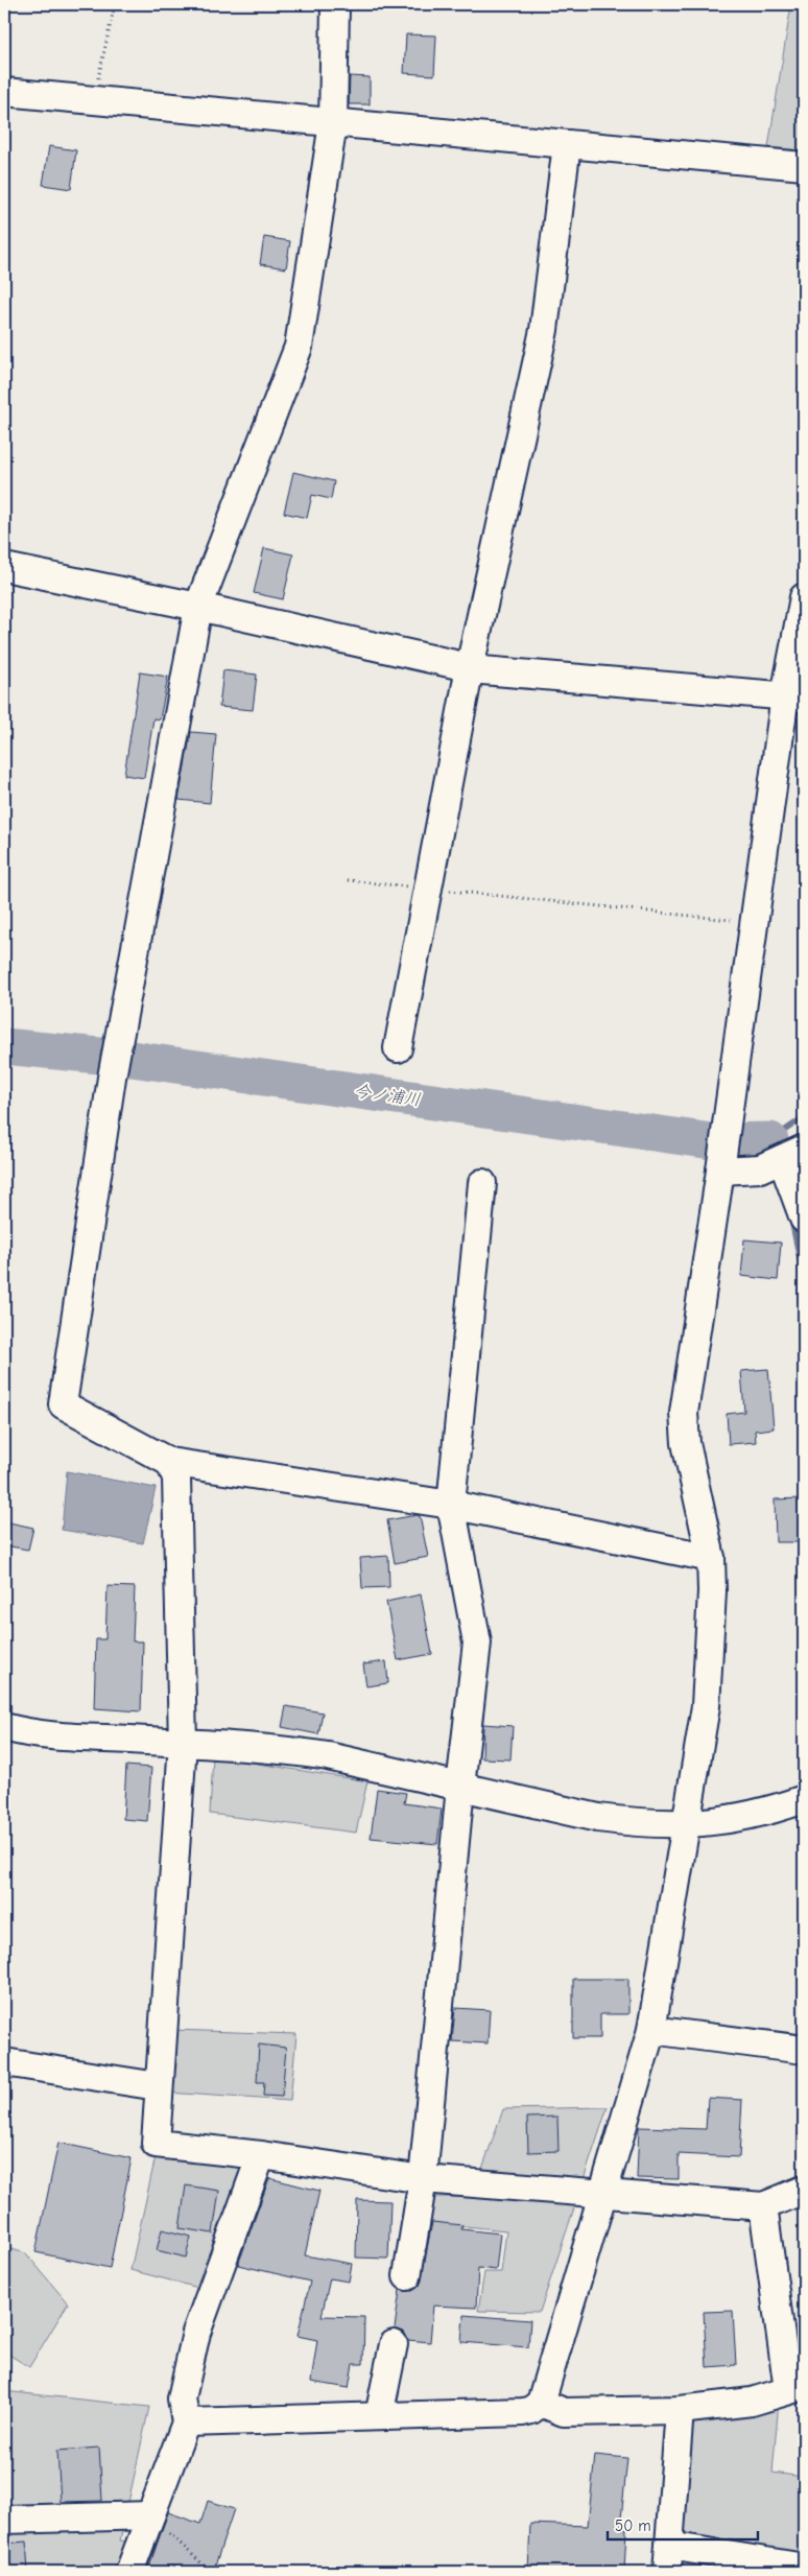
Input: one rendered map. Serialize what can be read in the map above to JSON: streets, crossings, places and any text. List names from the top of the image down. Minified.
{"water":["今ノ浦川"],"scale_bar":"50 m"}
